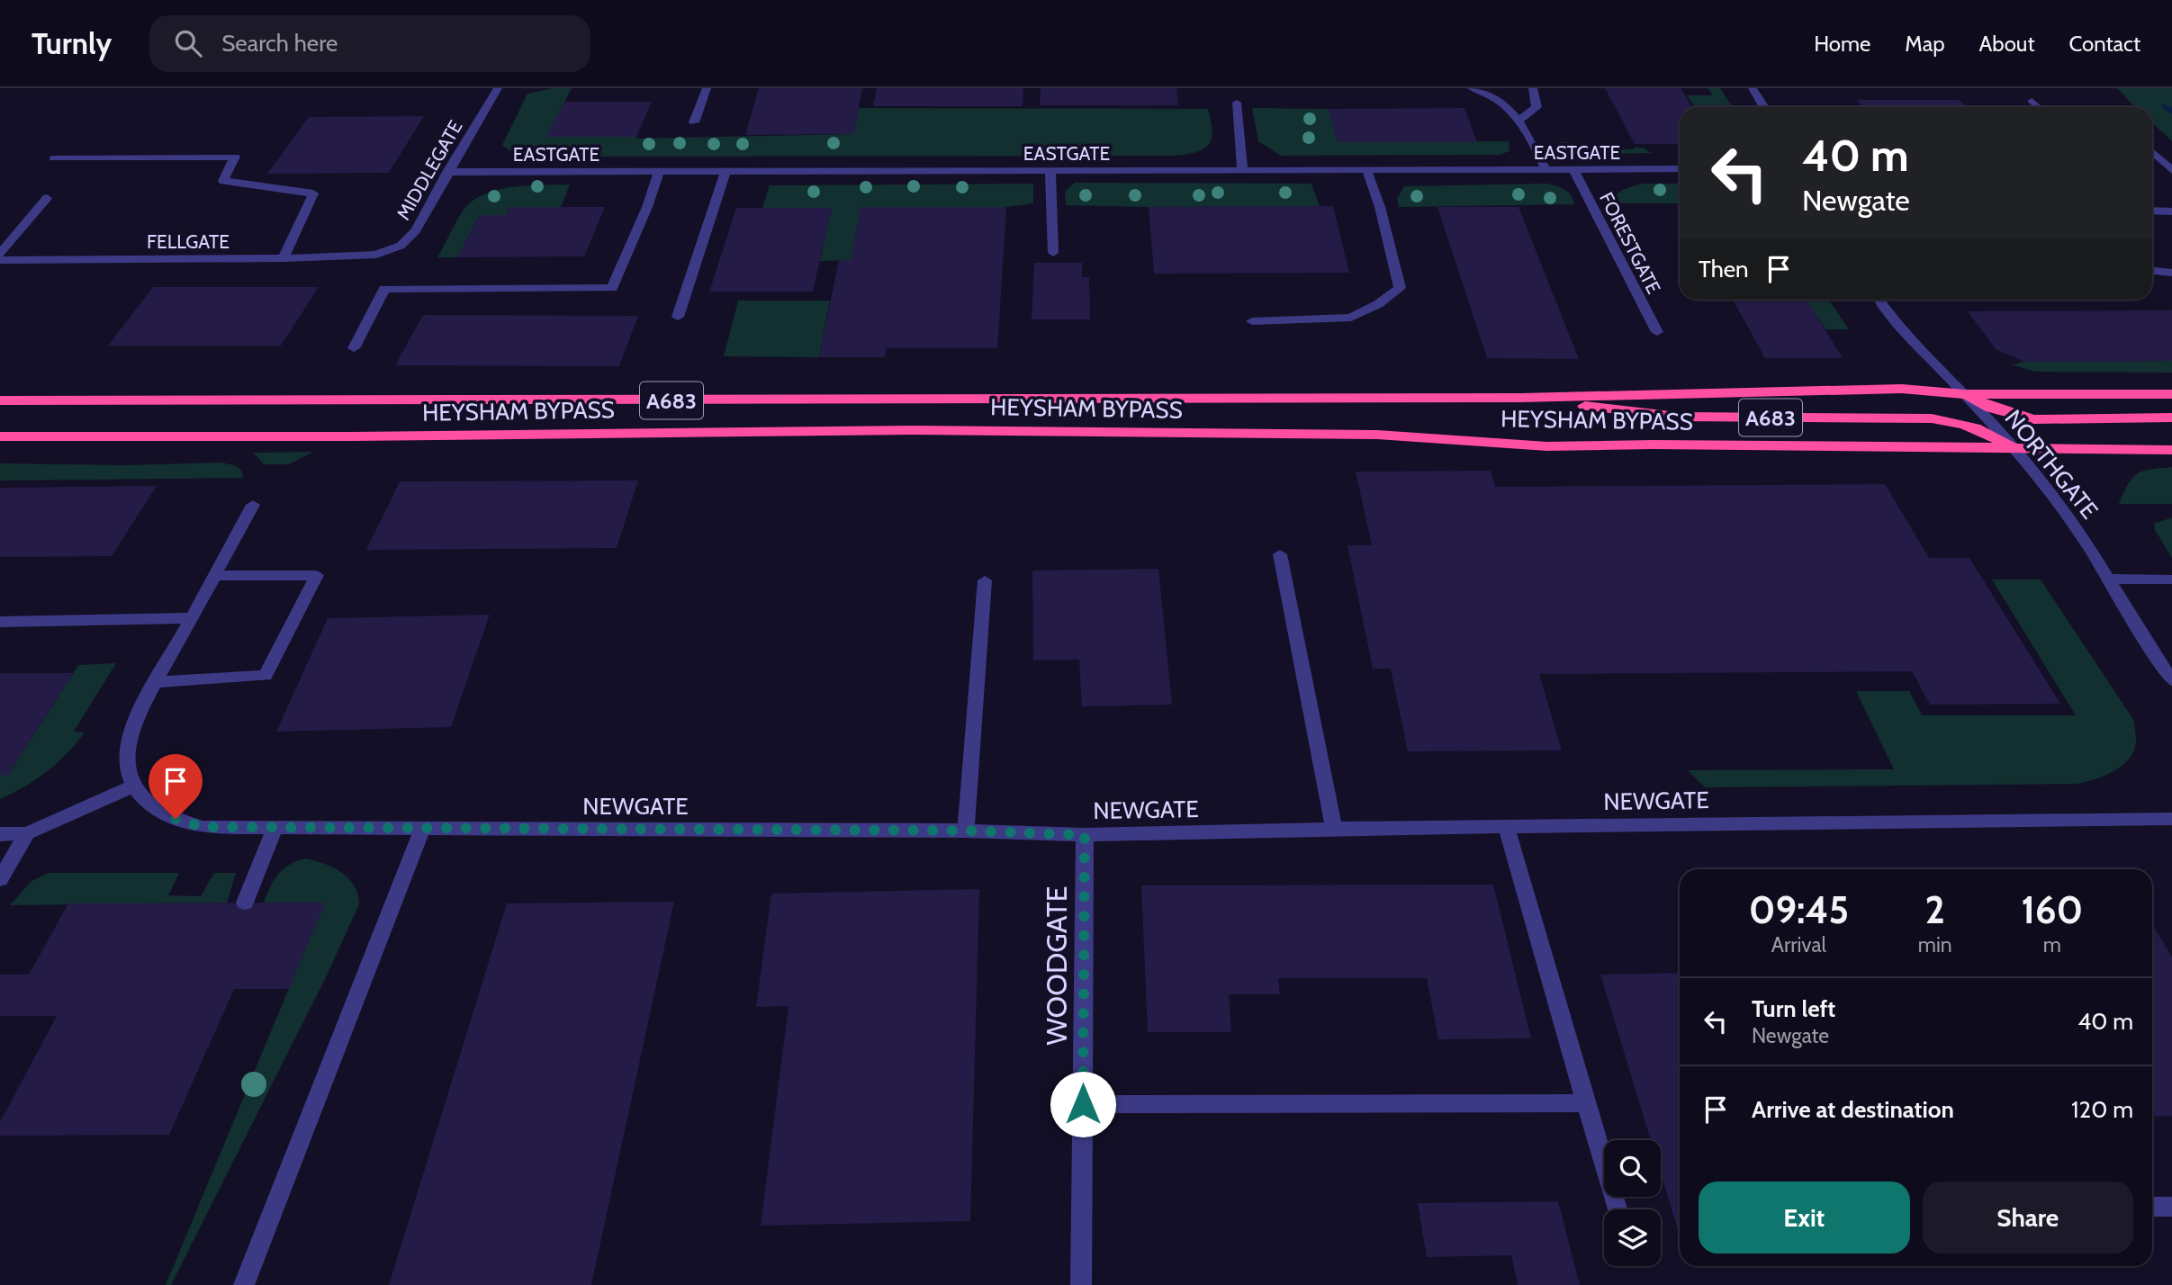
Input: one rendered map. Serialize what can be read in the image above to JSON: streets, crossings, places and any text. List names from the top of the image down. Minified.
{"streets":{"highway":["A683","HEYSHAM BYPASS"],"street":["EASTGATE","MIDDLEGATE","FELLGATE","FORESTGATE","NORTHGATE","NEWGATE","WOODGATE"]},"crossings":[["EASTGATE","MIDDLEGATE"],["EASTGATE","FORESTGATE"],["MIDDLEGATE","FELLGATE"],["A683","HEYSHAM BYPASS"],["A683","NORTHGATE"],["HEYSHAM BYPASS","NORTHGATE"],["NEWGATE","WOODGATE"]],"page":{"header":"Turnly","search":"Search here","nav":["Home","Map","About","Contact"],"turn":["40 m","Newgate"],"then":"Then","eta":["09:45","Arrival","2","min","160","m"],"list":[{"name":"Turn left","note":"Newgate","value":"40 m"},{"name":"Arrive at destination","value":"120 m"}],"buttons":["Exit","Share"]}}
